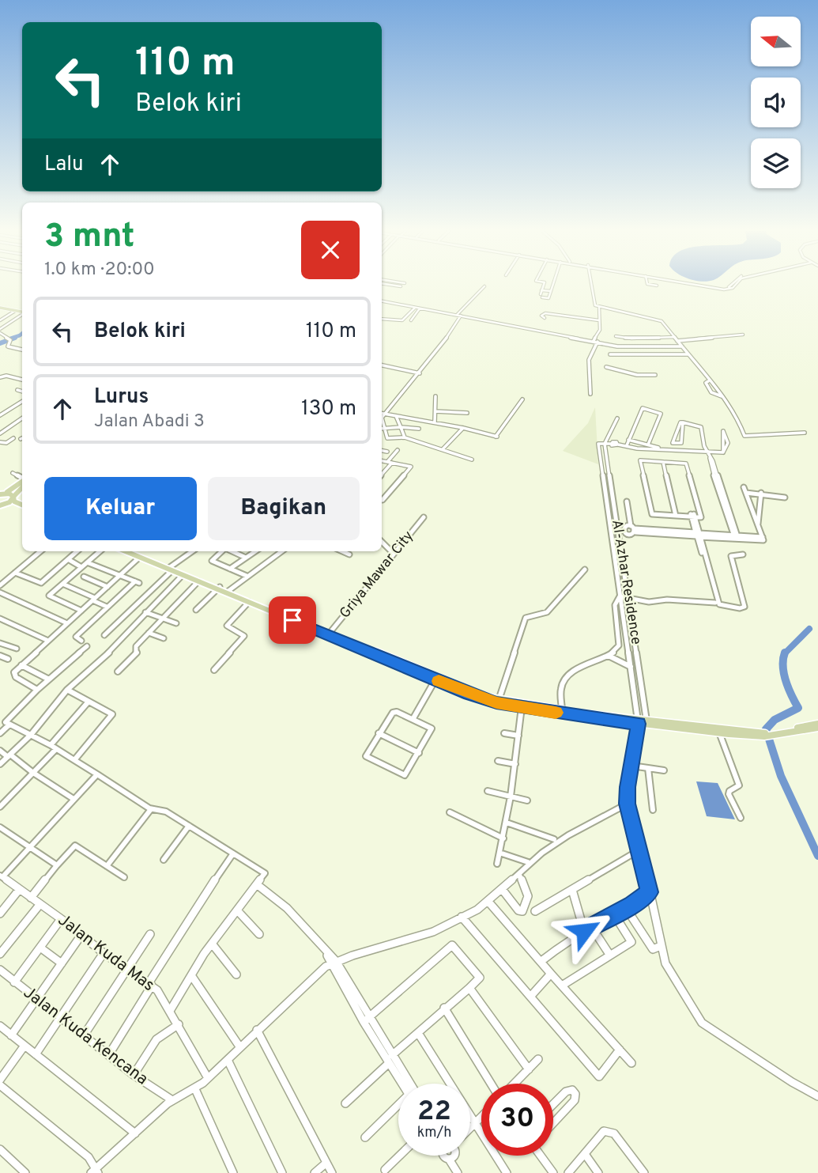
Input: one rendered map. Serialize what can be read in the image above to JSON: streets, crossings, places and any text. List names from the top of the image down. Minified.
{"streets":{"street":["Griya Mawar City","Al-Azhar Residence","Jalan Kuda Mas","Jalan Kuda Kencana"]},"north":"left","page":{"turn":["110 m","Belok kiri"],"then":"Lalu","heading":["3 mnt","1.0 km · 20:00"],"list":[{"name":"Belok kiri","value":"110 m"},{"name":"Lurus","note":"Jalan Abadi 3","value":"130 m"}],"buttons":["Keluar","Bagikan"],"speed":"22 km/h","limit":"30"}}
